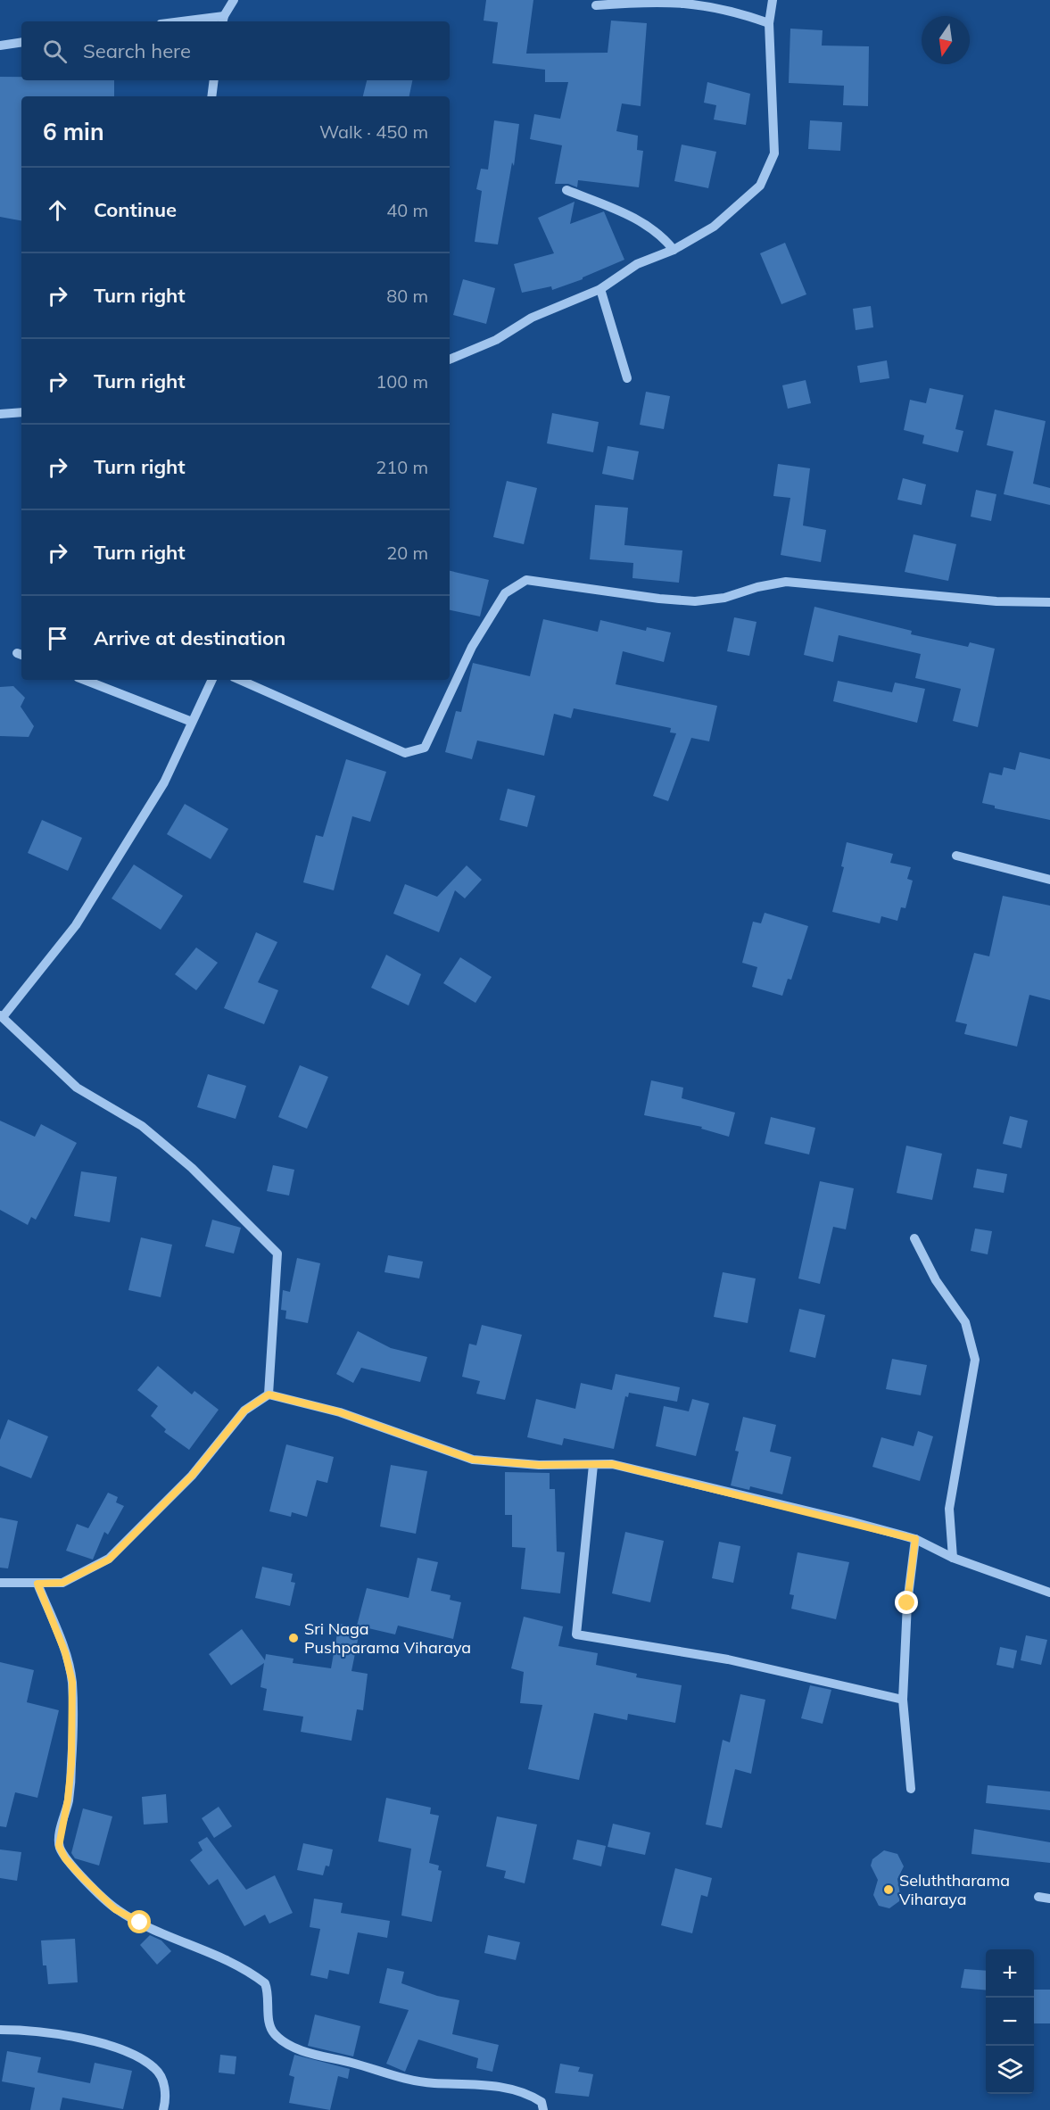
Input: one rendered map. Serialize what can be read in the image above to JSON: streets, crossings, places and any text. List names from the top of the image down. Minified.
{"places":["Sri Naga Pushparama Viharaya","Seluththarama Viharaya"],"north":"bottom","page":{"search":"Search here","heading":["6 min","Walk · 450 m"],"list":[["Continue","40 m"],["Turn right","80 m"],["Turn right","100 m"],["Turn right","210 m"],["Turn right","20 m"],"Arrive at destination"],"map_buttons":["+","−"]}}
